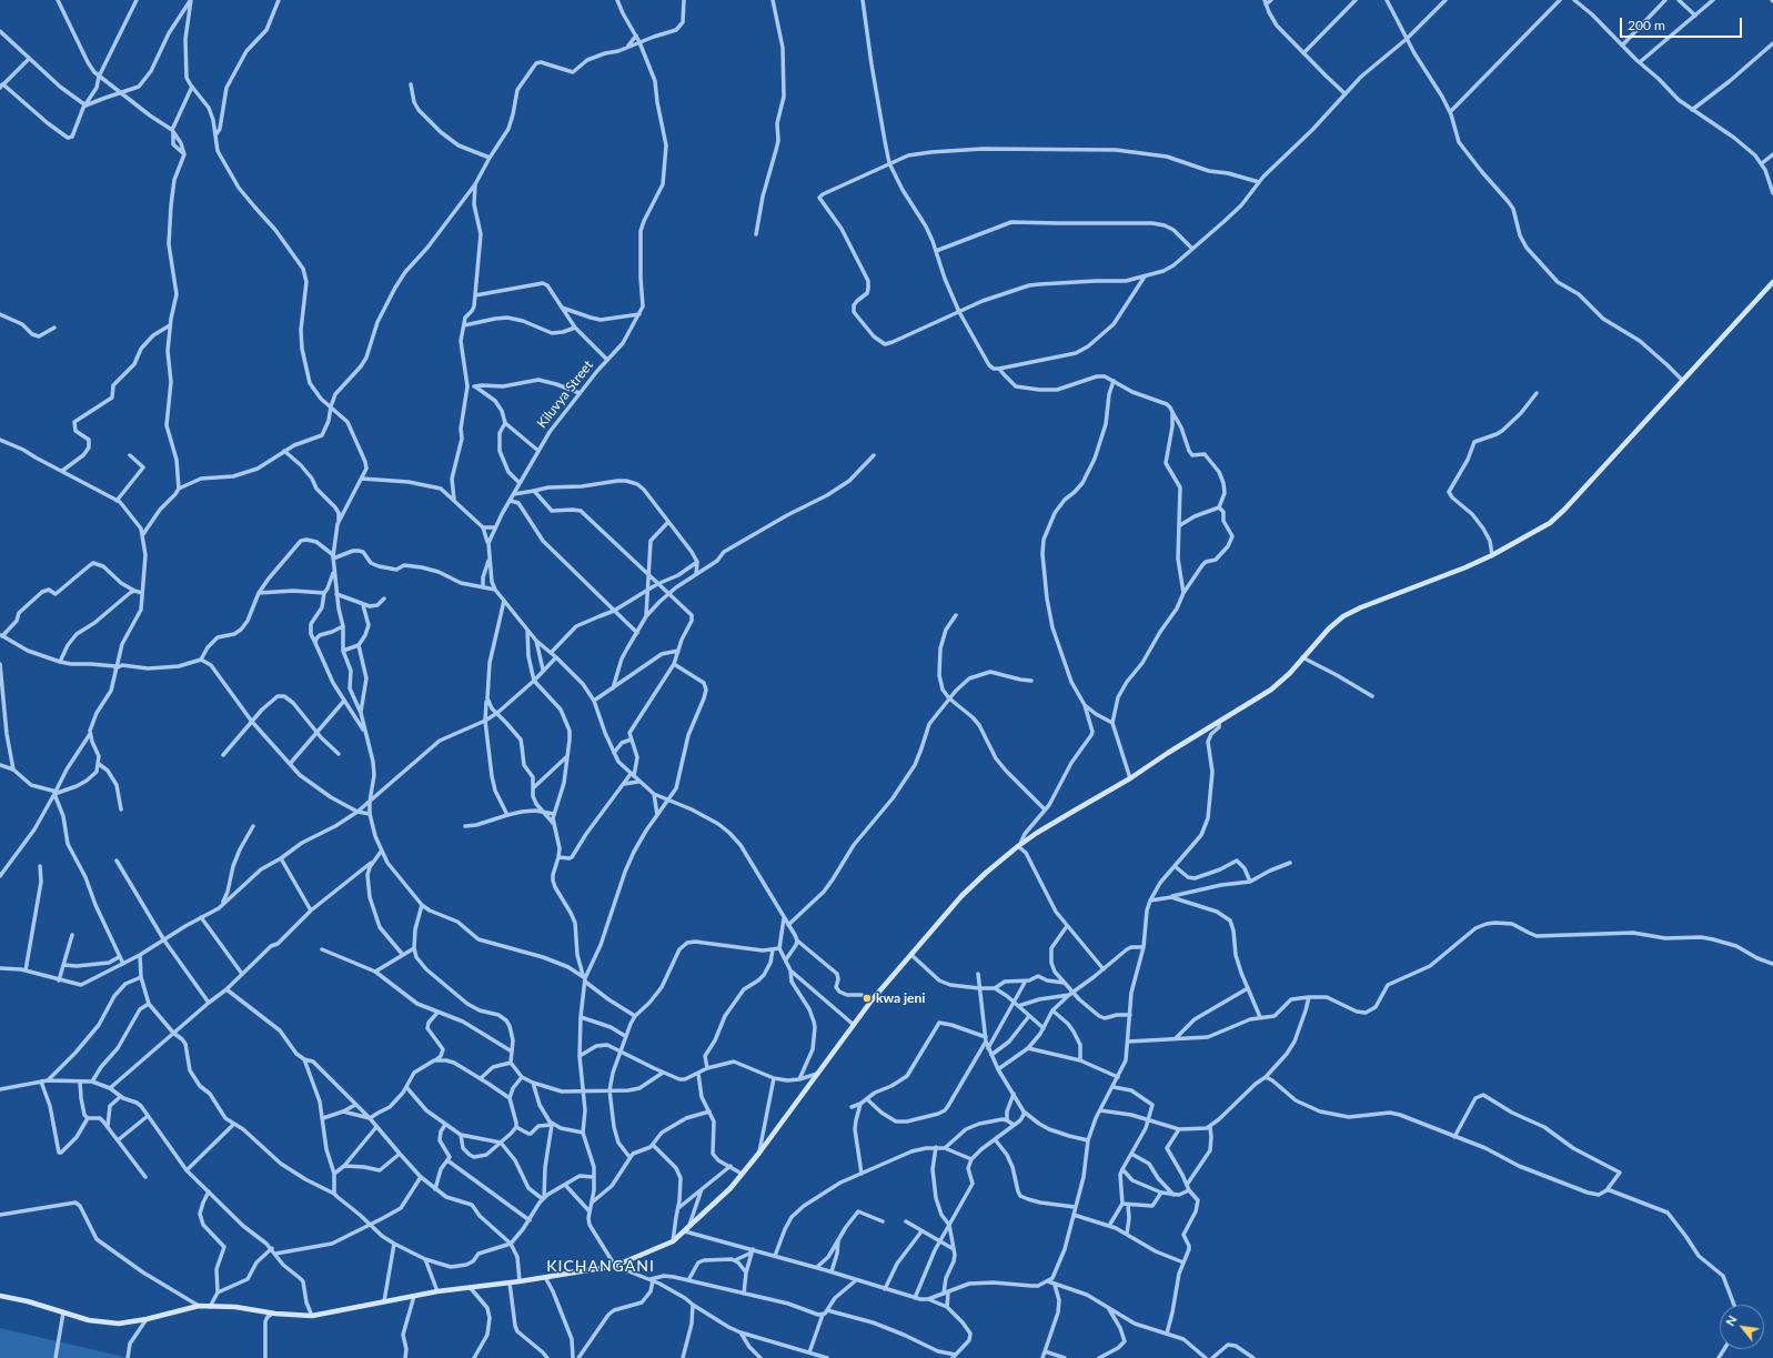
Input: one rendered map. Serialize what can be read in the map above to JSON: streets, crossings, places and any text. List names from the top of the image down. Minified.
{"streets":{"street":["Kiluvya Street"]},"districts":["KICHANGANI"],"places":["kwa jeni"],"scale_bar":"200 m","north":"top left"}
